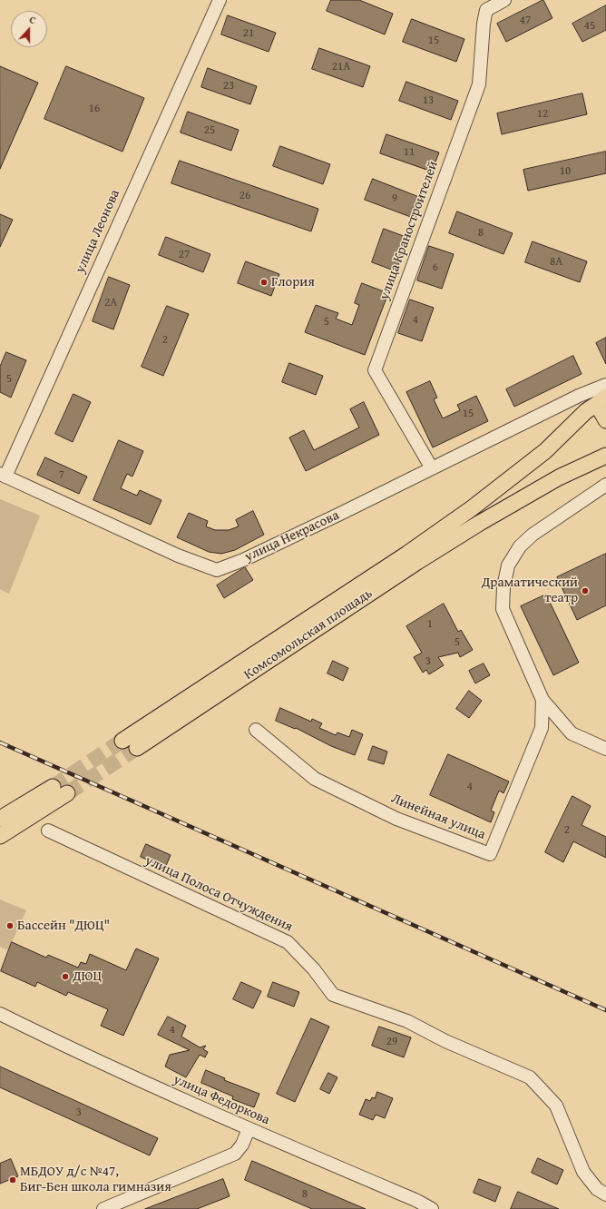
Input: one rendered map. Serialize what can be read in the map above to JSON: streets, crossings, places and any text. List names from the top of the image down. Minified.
{"streets":{"main road":["Комсомольская площадь"],"street":["улица Краностроителей","улица Леонова","улица Некрасова","Линейная улица","улица Полоса Отчуждения","улица Федоркова"]},"crossings":[["улица Краностроителей","улица Некрасова"],["улица Леонова","улица Некрасова"]],"places":["Глория","Драматический театр","Бассейн \"ДЮЦ\"","ДЮЦ","МБДОУ д/с №47, Биг-Бен школа гимназия"],"house_numbers":["47","45","21","15","21А","23","13","16","12","25","11","10","26","9","8","27","8А","6","2А","4","5","2","5","15","7","1","5","3","4","2","4","29","3","8"],"north":"top"}
